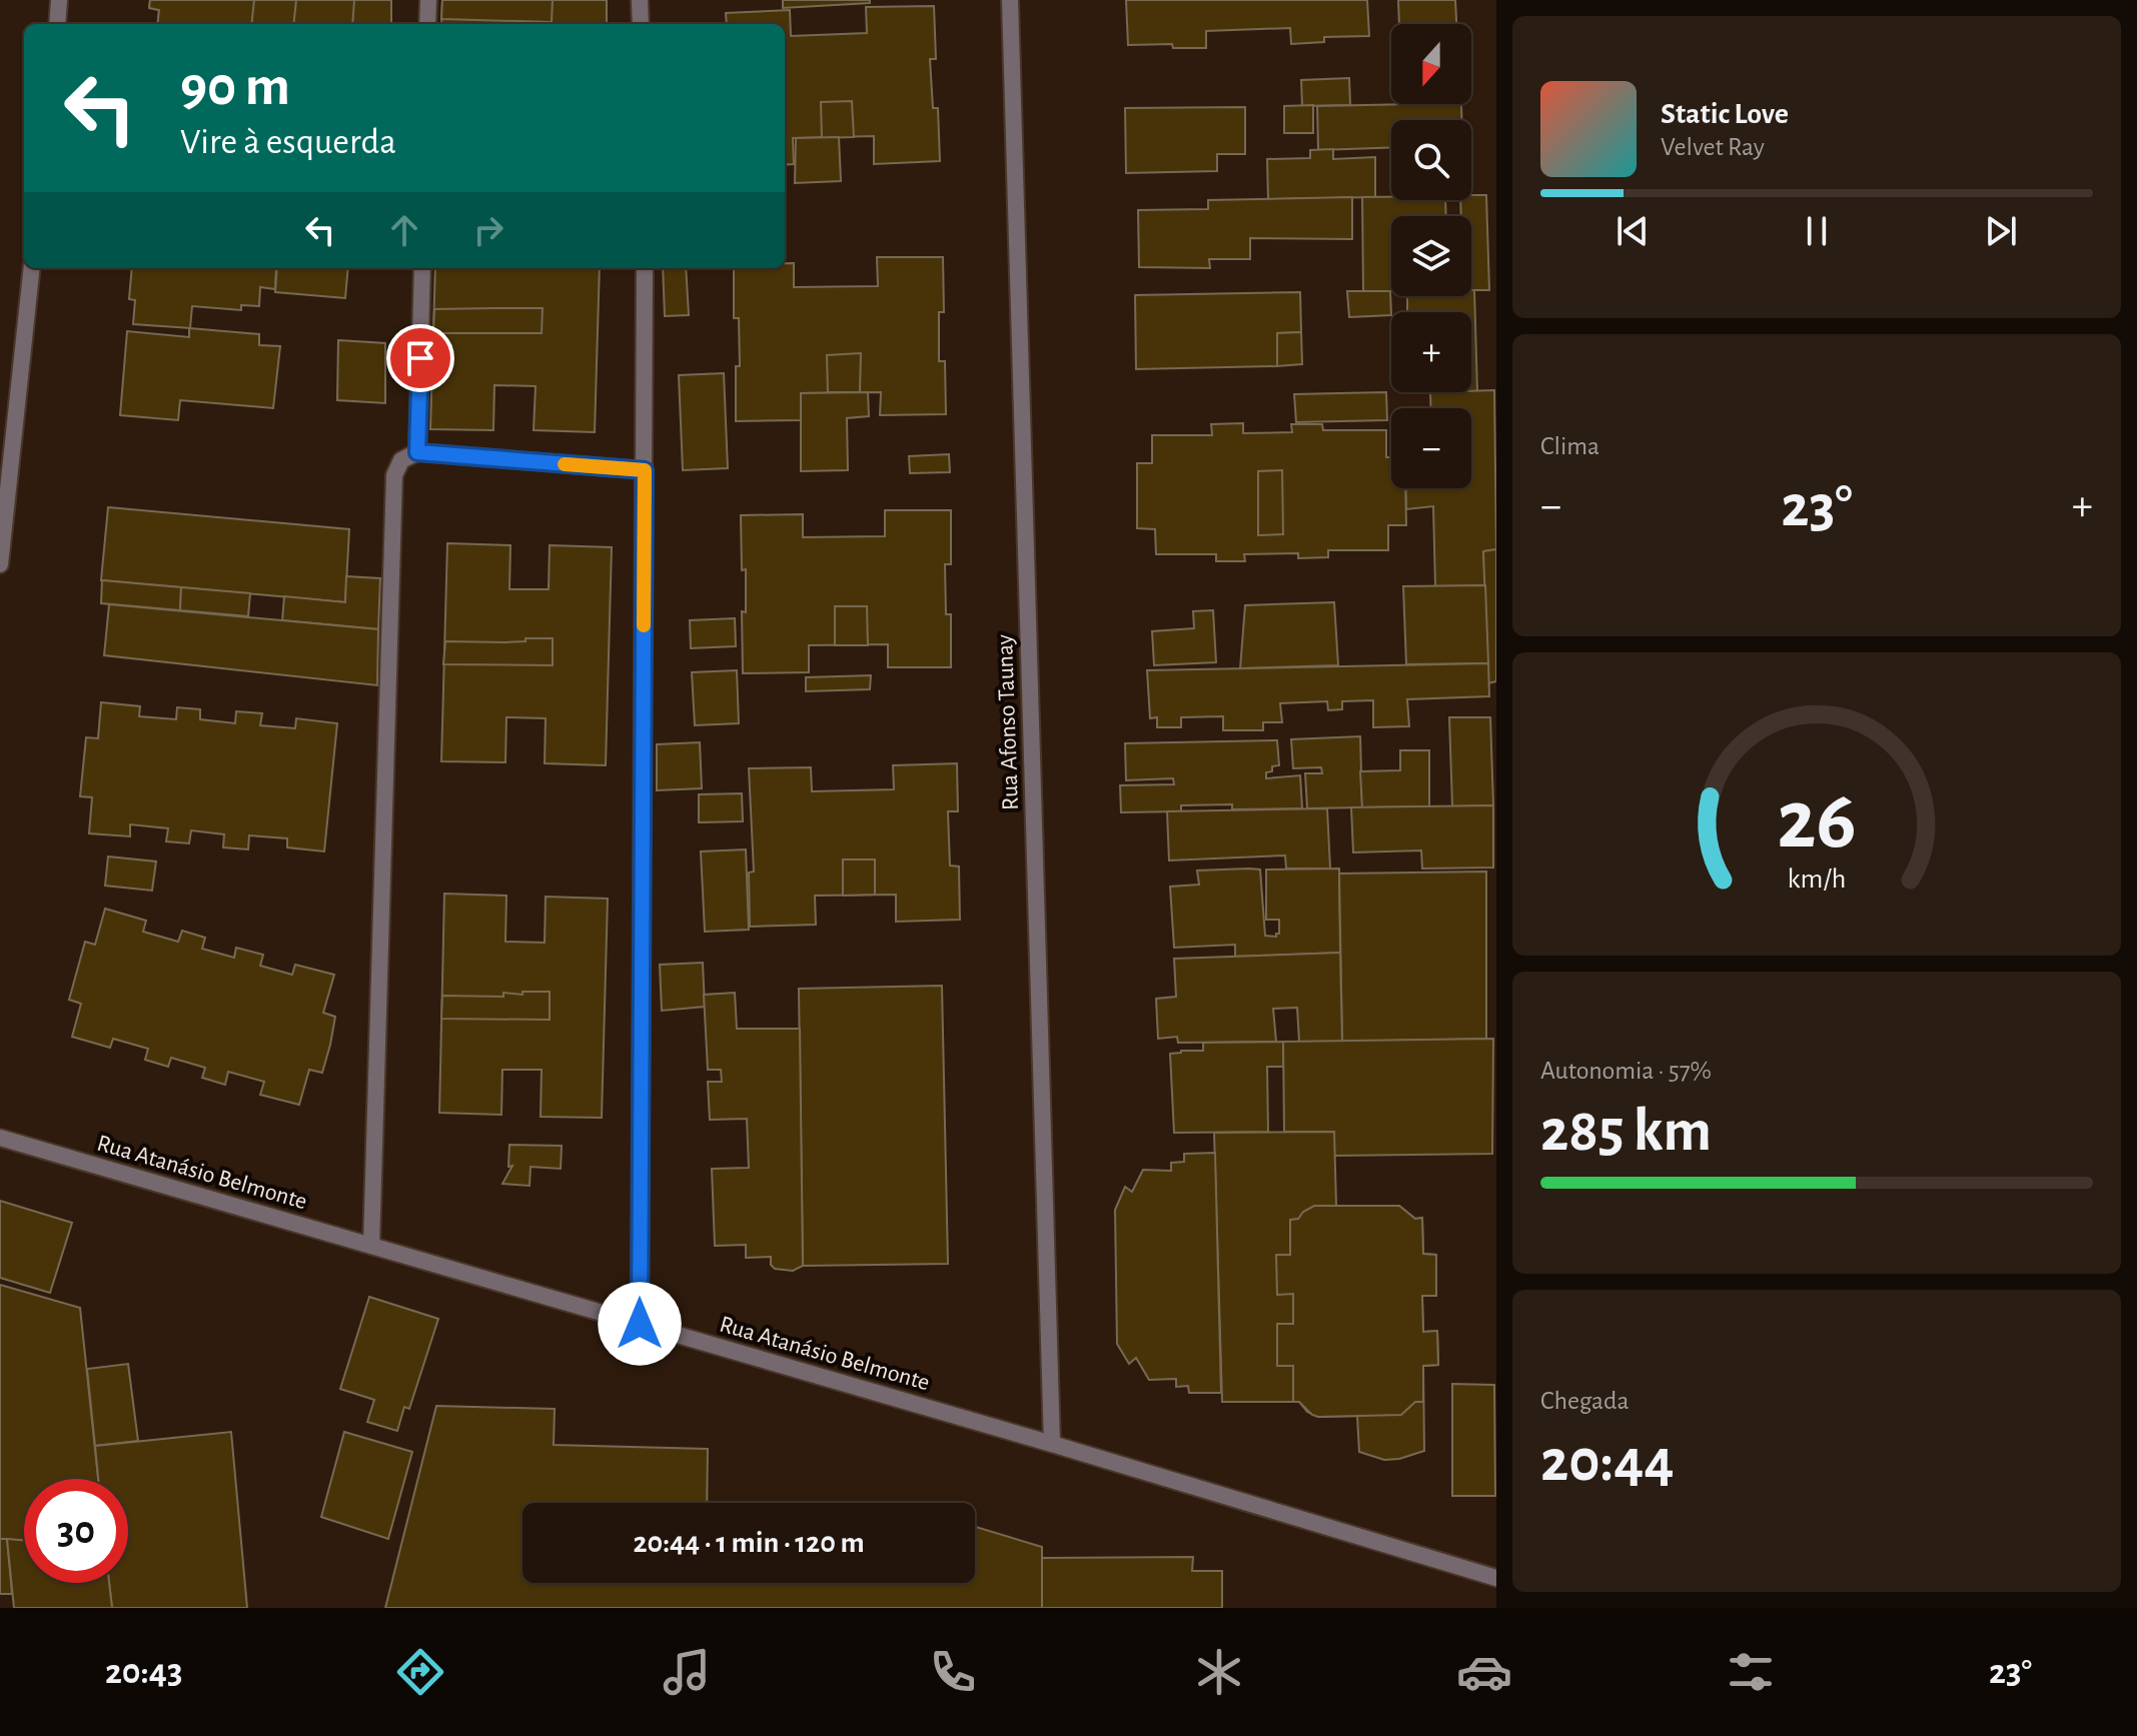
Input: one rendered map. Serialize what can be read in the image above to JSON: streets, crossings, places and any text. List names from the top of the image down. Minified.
{"streets":{"street":["Rua Afonso Taunay","Rua Atanásio Belmonte"]},"crossings":[["Rua Afonso Taunay","Rua Atanásio Belmonte"]],"north":"bottom","page":{"map_buttons":["+","−"],"turn":["90 m","Vire à esquerda"],"song":["Static Love","Velvet Ray"],"tile":["Clima",["Autonomia · 57%","285 km"],["Chegada","20:44"]],"heat":["−","23°","+"],"limit":"30","trip":"20:44 · 1 min · 120 m","tabs":["20:43","23°"],"gauge":["26","km/h"]}}
